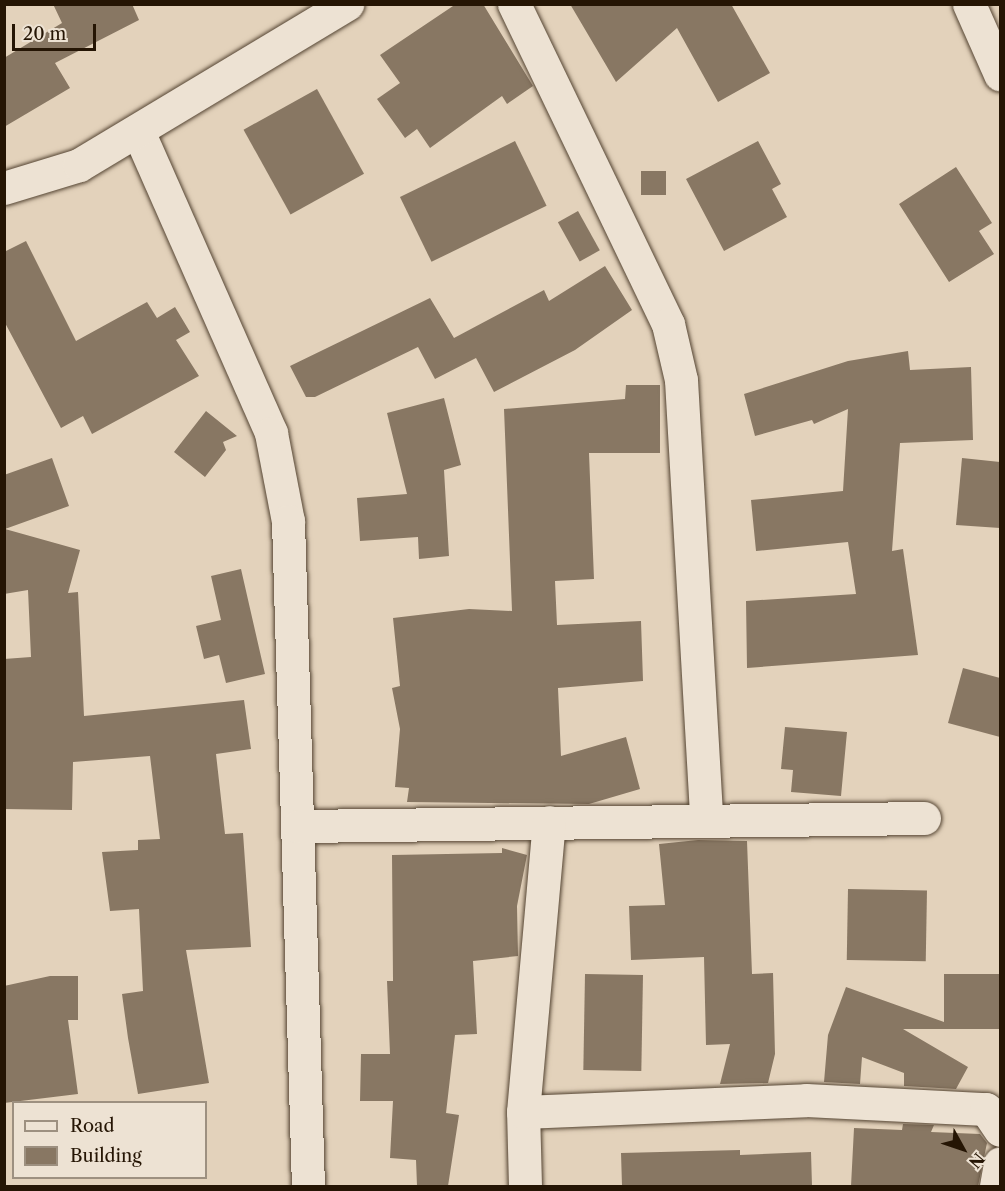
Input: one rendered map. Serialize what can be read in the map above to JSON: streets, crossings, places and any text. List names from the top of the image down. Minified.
{"legend":["Road","Building"],"scale_bar":"20 m","north":"bottom right"}
